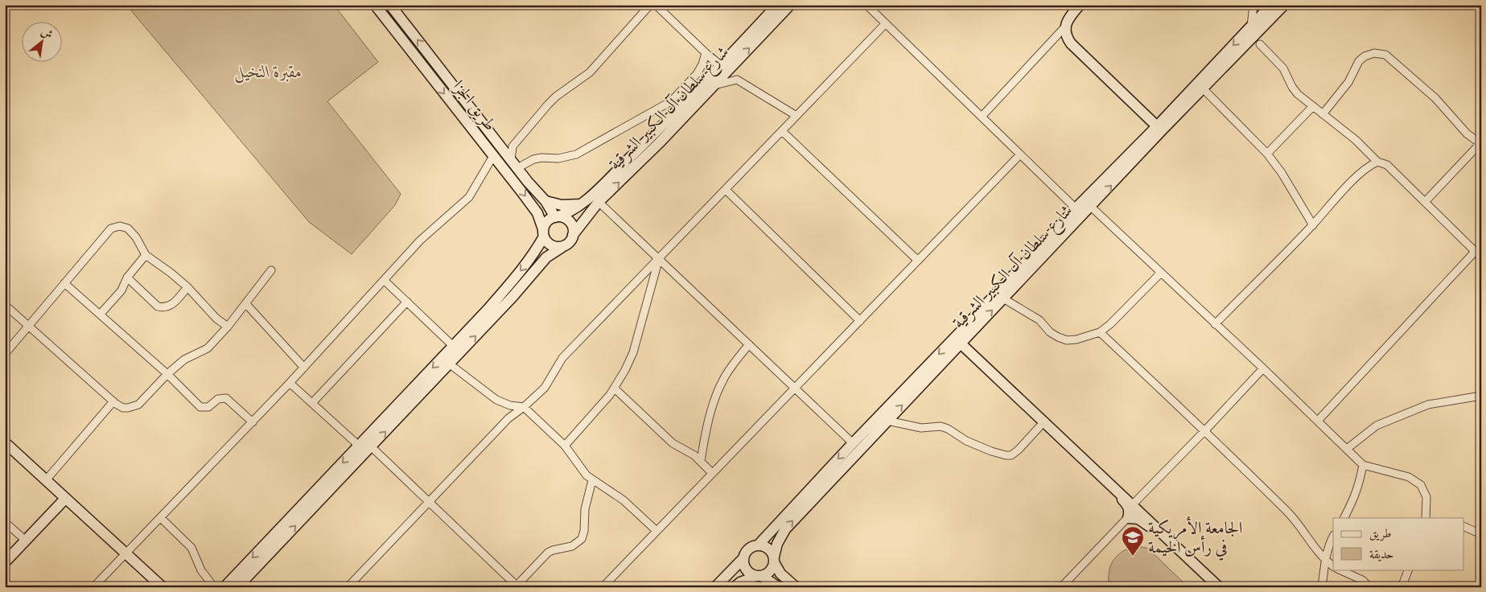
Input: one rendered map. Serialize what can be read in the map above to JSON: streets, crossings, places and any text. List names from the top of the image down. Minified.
{"streets":{"main road":["طريق الجزا","شارع سلطان آل الكبير الشرقية"]},"crossings":[["طريق الجزا","شارع سلطان آل الكبير الشرقية"]],"parks":["مقبرة النخيل"],"places":{"school or university":["الجامعة الأمريكية في رأس الخيمة"]},"legend":["طريق","حديقة"],"north":"top right"}
